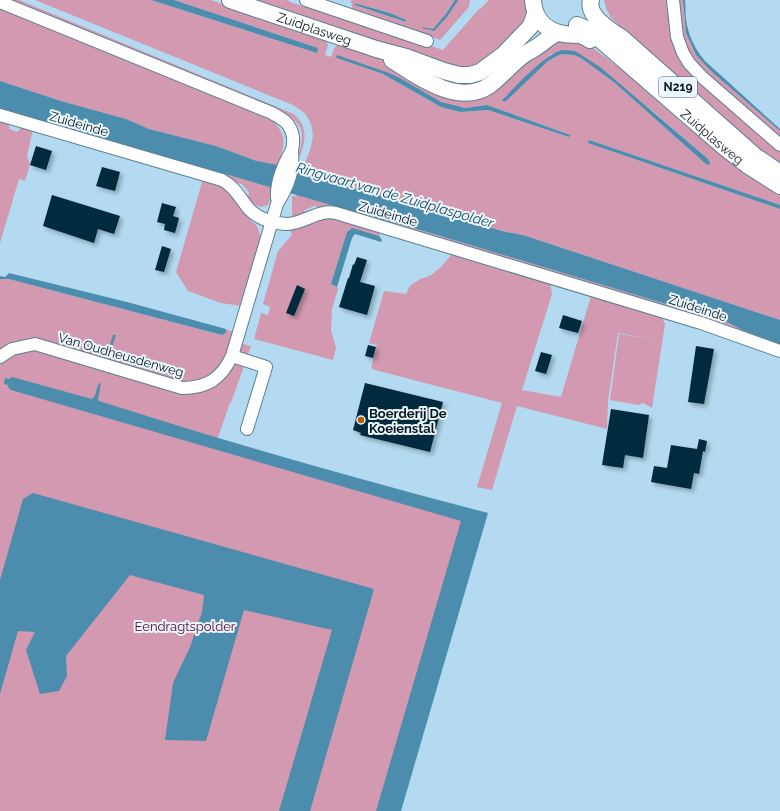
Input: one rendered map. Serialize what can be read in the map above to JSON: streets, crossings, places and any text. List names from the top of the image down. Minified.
{"streets":{"main road":["Zuidplasweg","N219"],"street":["Zuideinde","Van Oudheusdenweg"]},"crossings":[["Zuidplasweg","N219"],["Zuideinde","Van Oudheusdenweg"]],"water":["Ringvaart van de Zuidplaspolder"],"parks":["Eendragtspolder"],"places":["Boerderij De Koeienstal"]}
